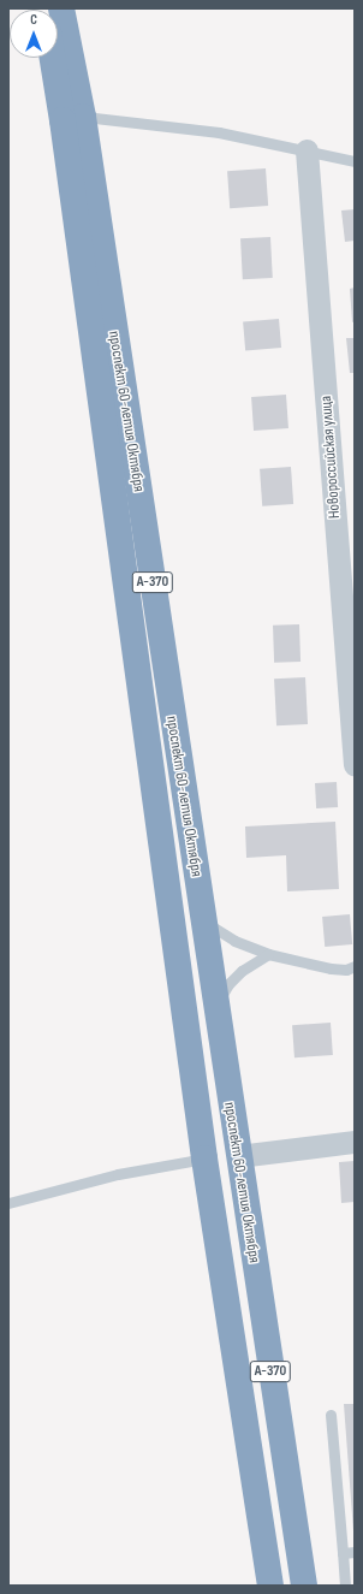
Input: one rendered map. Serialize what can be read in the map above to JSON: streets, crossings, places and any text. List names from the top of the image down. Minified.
{"streets":{"highway":["проспект 60-летия Октября","А-370"],"street":["Новороссийская улица"]},"north":"top"}
